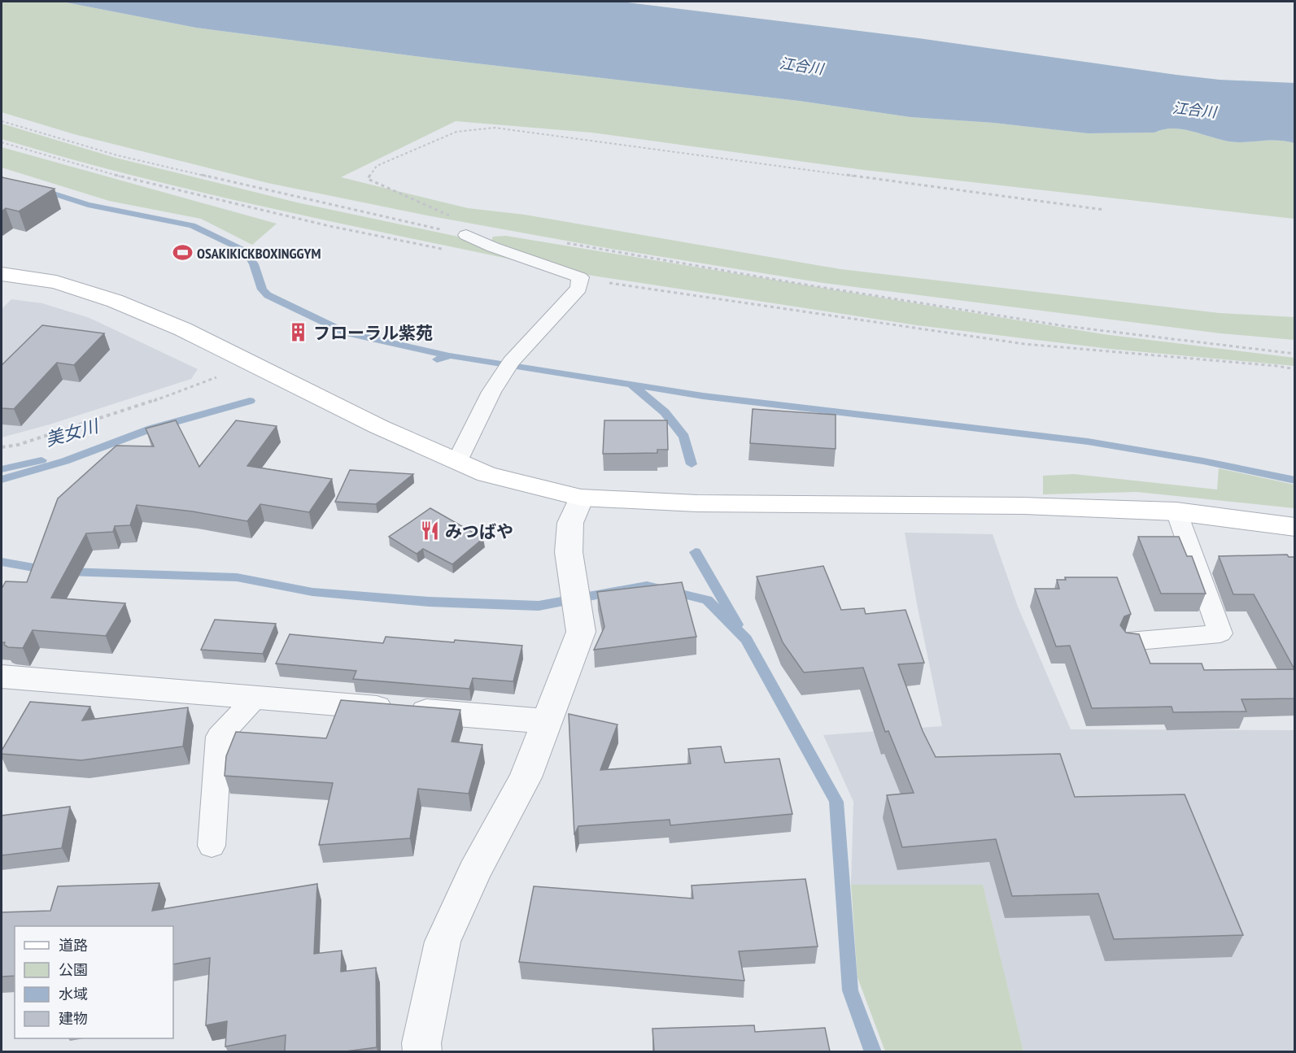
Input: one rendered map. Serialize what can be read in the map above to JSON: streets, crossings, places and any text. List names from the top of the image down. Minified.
{"water":["江合川","美女川"],"places":{"sports":["OSAKIKICKBOXINGGYM"],"building":["フローラル紫苑"],"restaurant":["みつばや"]},"legend":["道路","公園","水域","建物"]}
